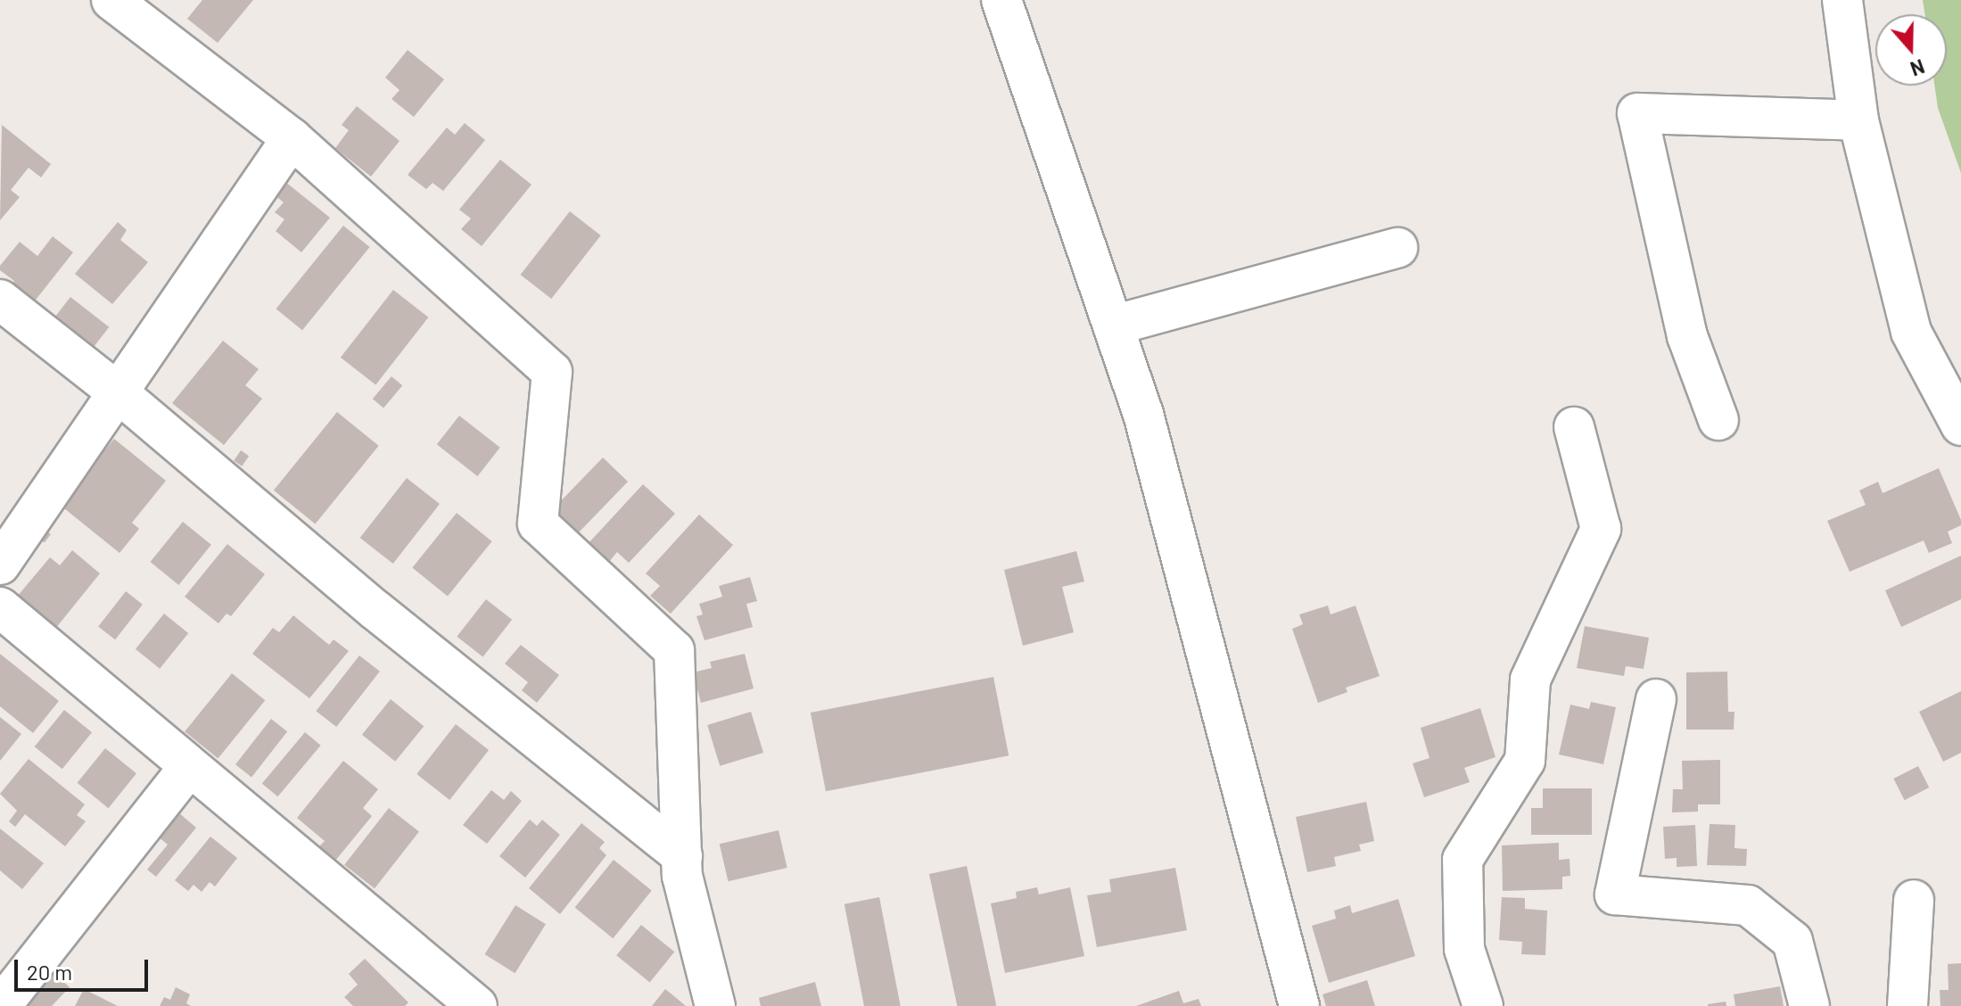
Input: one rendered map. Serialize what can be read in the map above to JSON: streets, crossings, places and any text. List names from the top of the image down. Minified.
{"scale_bar":"20 m","north":"bottom"}
